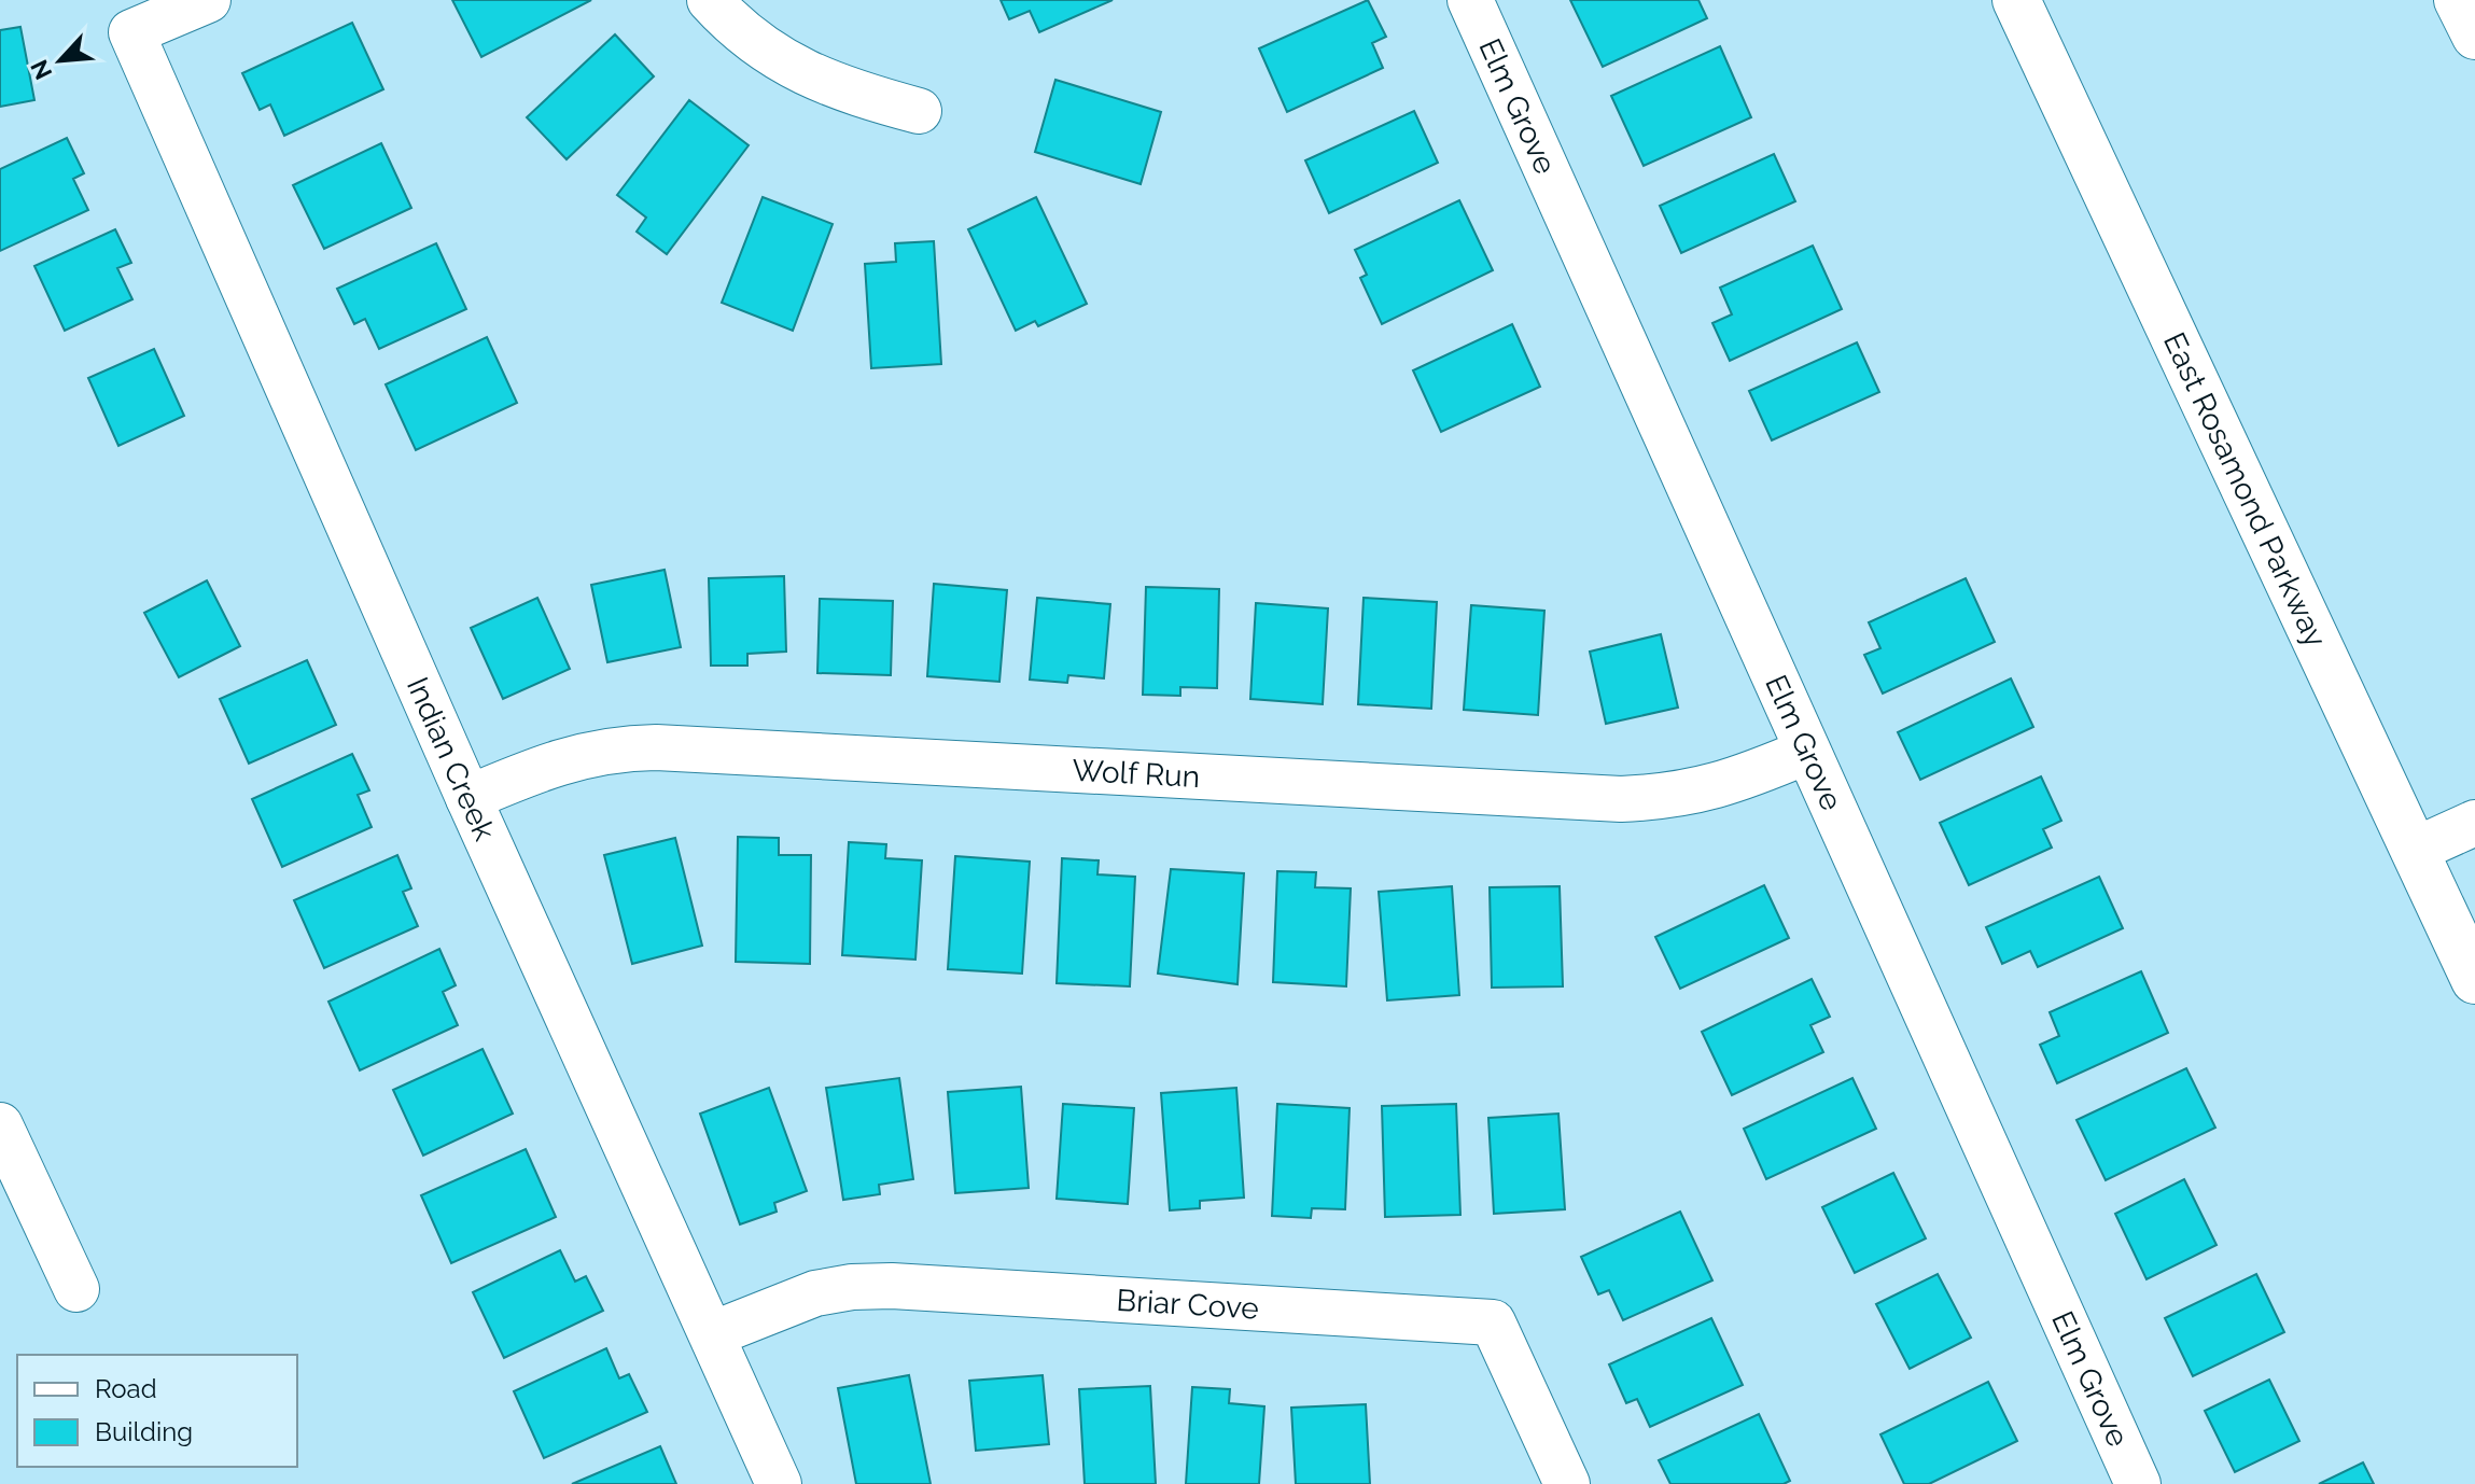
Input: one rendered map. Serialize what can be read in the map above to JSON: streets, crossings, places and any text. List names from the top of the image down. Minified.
{"streets":{"street":["Elm Grove","East Rosamond Parkway","Indian Creek","Wolf Run","Briar Cove"]},"crossings":[["Elm Grove","Wolf Run"],["Indian Creek","Wolf Run"],["Indian Creek","Briar Cove"]],"legend":["Road","Building"],"north":"bottom left"}
